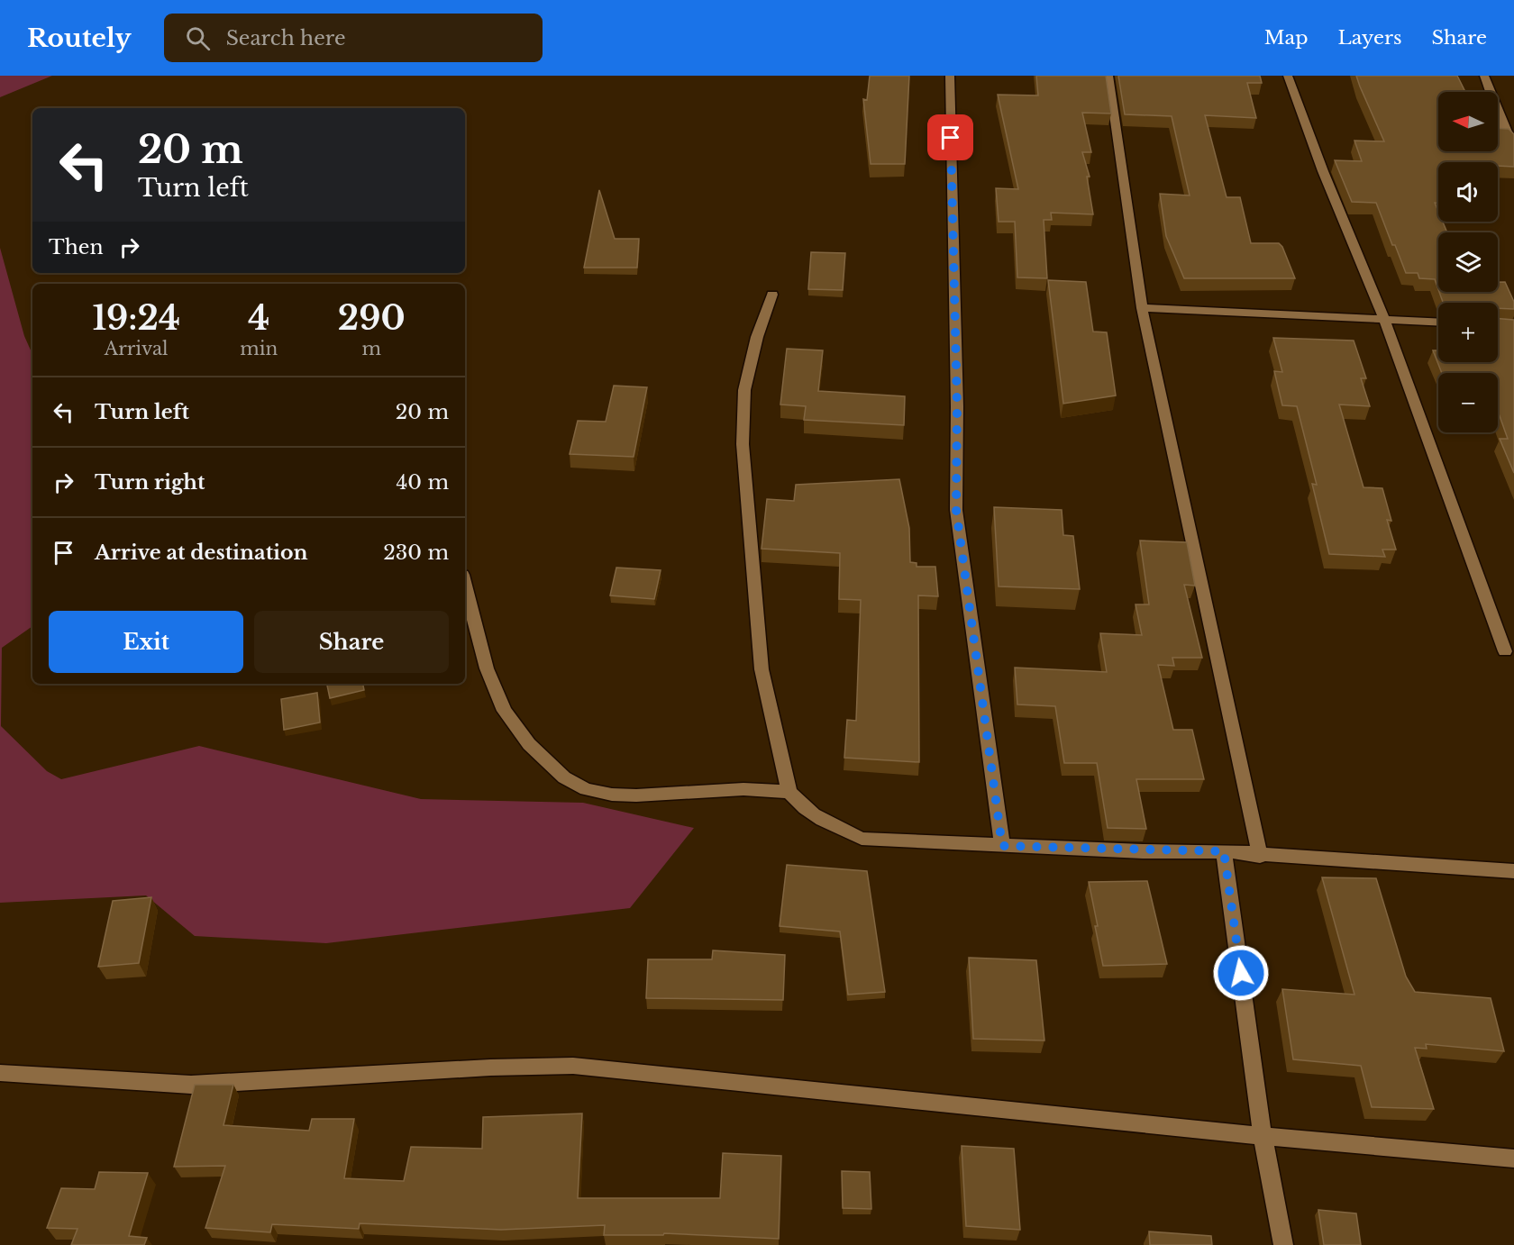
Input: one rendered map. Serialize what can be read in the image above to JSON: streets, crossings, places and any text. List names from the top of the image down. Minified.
{"north":"left","page":{"header":"Routely","search":"Search here","nav":["Map","Layers","Share"],"map_buttons":["+","−"],"turn":["20 m","Turn left"],"then":"Then","eta":["19:24","Arrival","4","min","290","m"],"list":[{"name":"Turn left","value":"20 m"},{"name":"Turn right","value":"40 m"},{"name":"Arrive at destination","value":"230 m"}],"buttons":["Exit","Share"]}}
